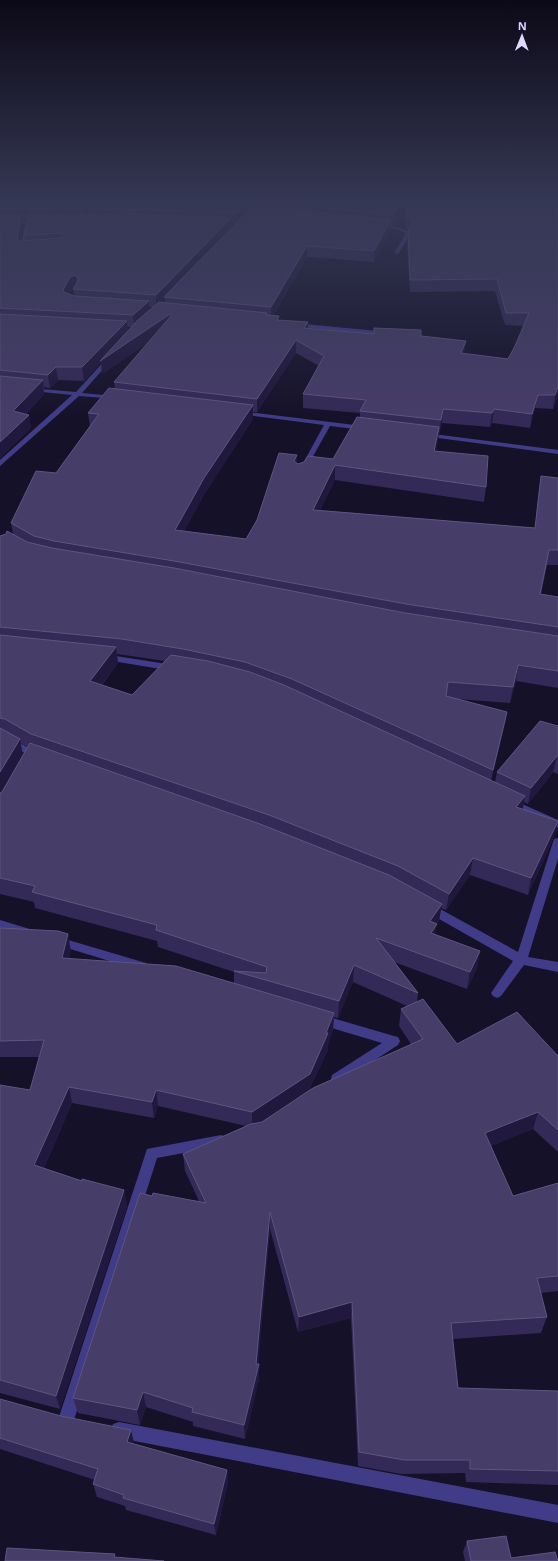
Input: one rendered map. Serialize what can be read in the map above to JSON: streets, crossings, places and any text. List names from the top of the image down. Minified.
{"north":"top"}
